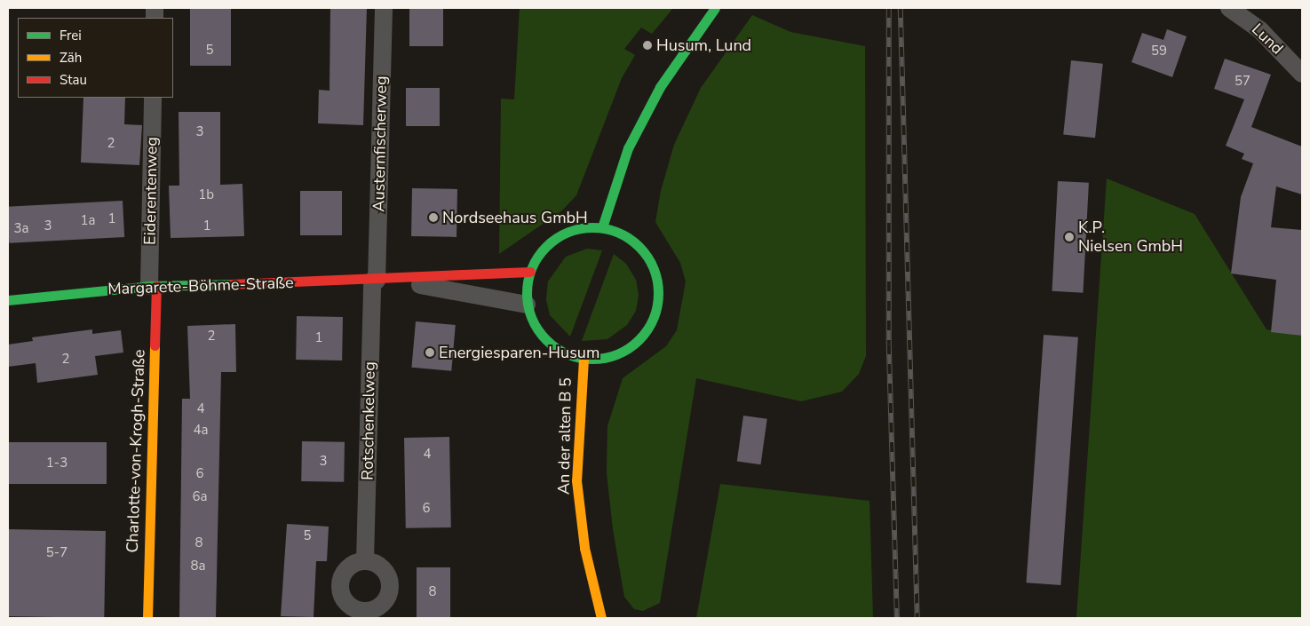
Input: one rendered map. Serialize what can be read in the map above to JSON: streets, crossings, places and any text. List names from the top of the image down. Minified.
{"streets":{"main road":["Margarete-Böhme-Straße","An der alten B 5","Charlotte-von-Krogh-Straße"],"street":["Lund","Austernfischerweg","Eiderentenweg","Rotschenkelweg"]},"crossings":[["Austernfischerweg","Margarete-Böhme-Straße"],["Austernfischerweg","Rotschenkelweg"],["Eiderentenweg","Margarete-Böhme-Straße"],["Eiderentenweg","Charlotte-von-Krogh-Straße"],["Margarete-Böhme-Straße","Rotschenkelweg"],["Margarete-Böhme-Straße","An der alten B 5"],["Margarete-Böhme-Straße","Charlotte-von-Krogh-Straße"]],"places":["Husum, Lund","Nordseehaus GmbH","K.P. Nielsen GmbH","Energiesparen-Husum"],"house_numbers":["5","59","57","3","2","1b","1","1a","3","1","3a","2","1","2","4","4a","4","3","1-3","6","6a","6","5","8","5-7","8a","8"],"legend":["Frei","Zäh","Stau"]}
